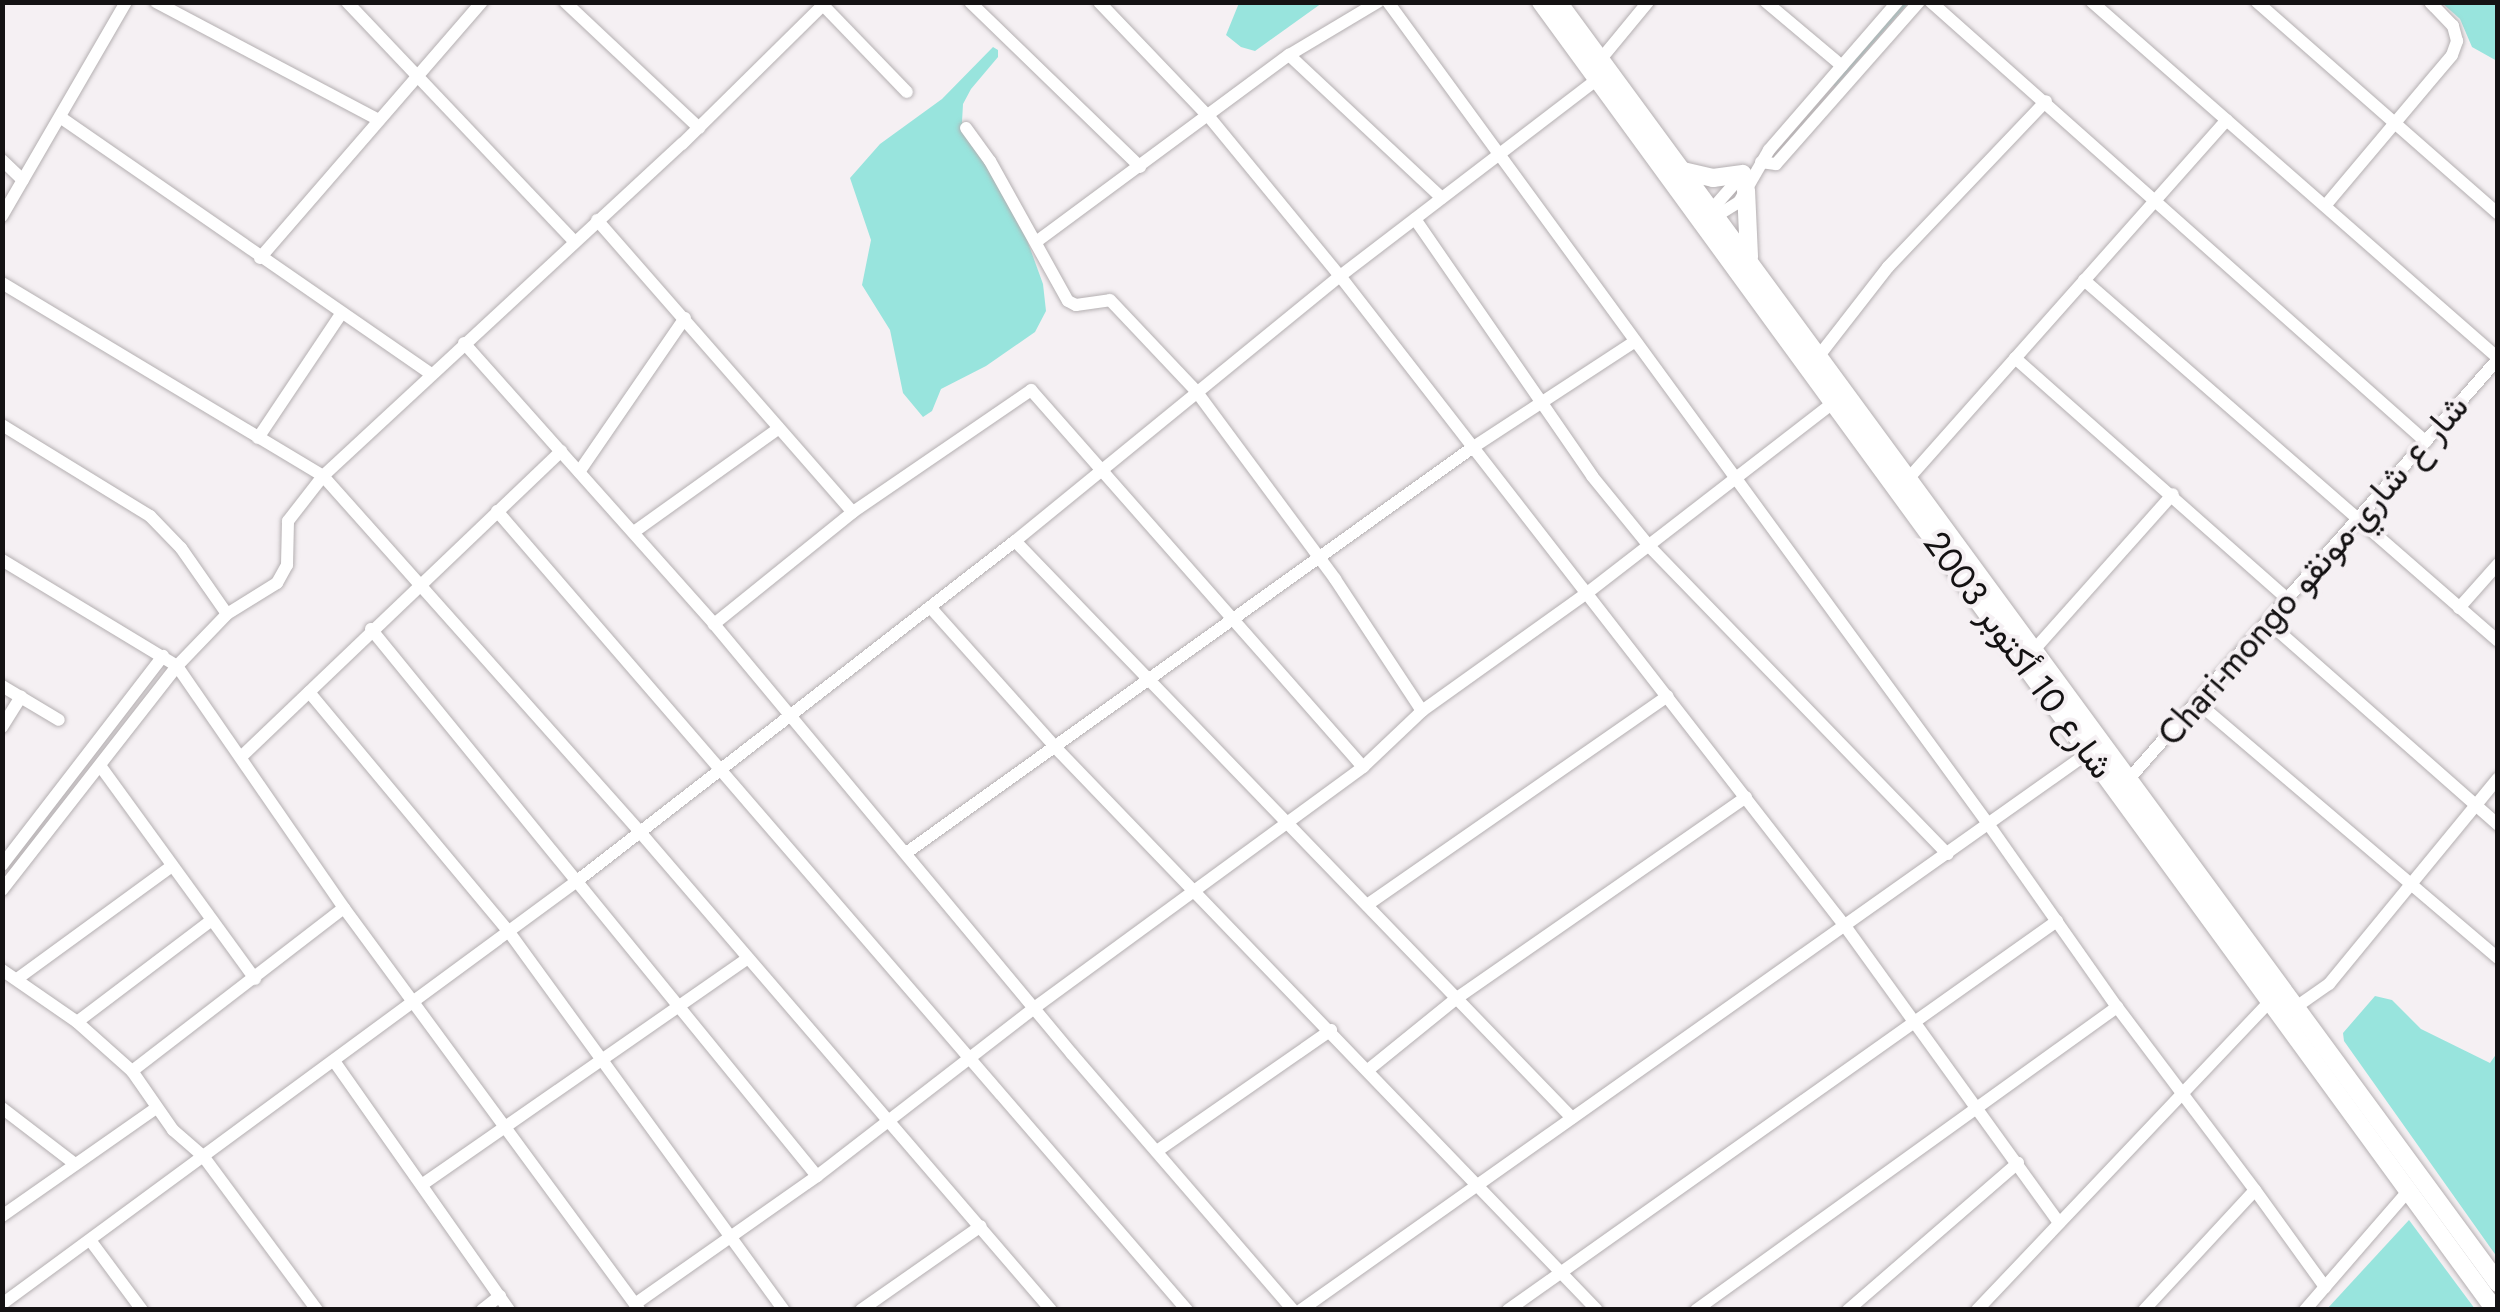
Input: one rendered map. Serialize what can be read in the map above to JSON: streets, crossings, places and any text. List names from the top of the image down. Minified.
{"streets":{"highway":["شارع 10 أكتوبر 2003"],"street":["Chari-mongo شار ع شاري-مونقو"]},"crossings":[["Chari-mongo شار ع شاري-مونقو","شارع 10 أكتوبر 2003"]]}
